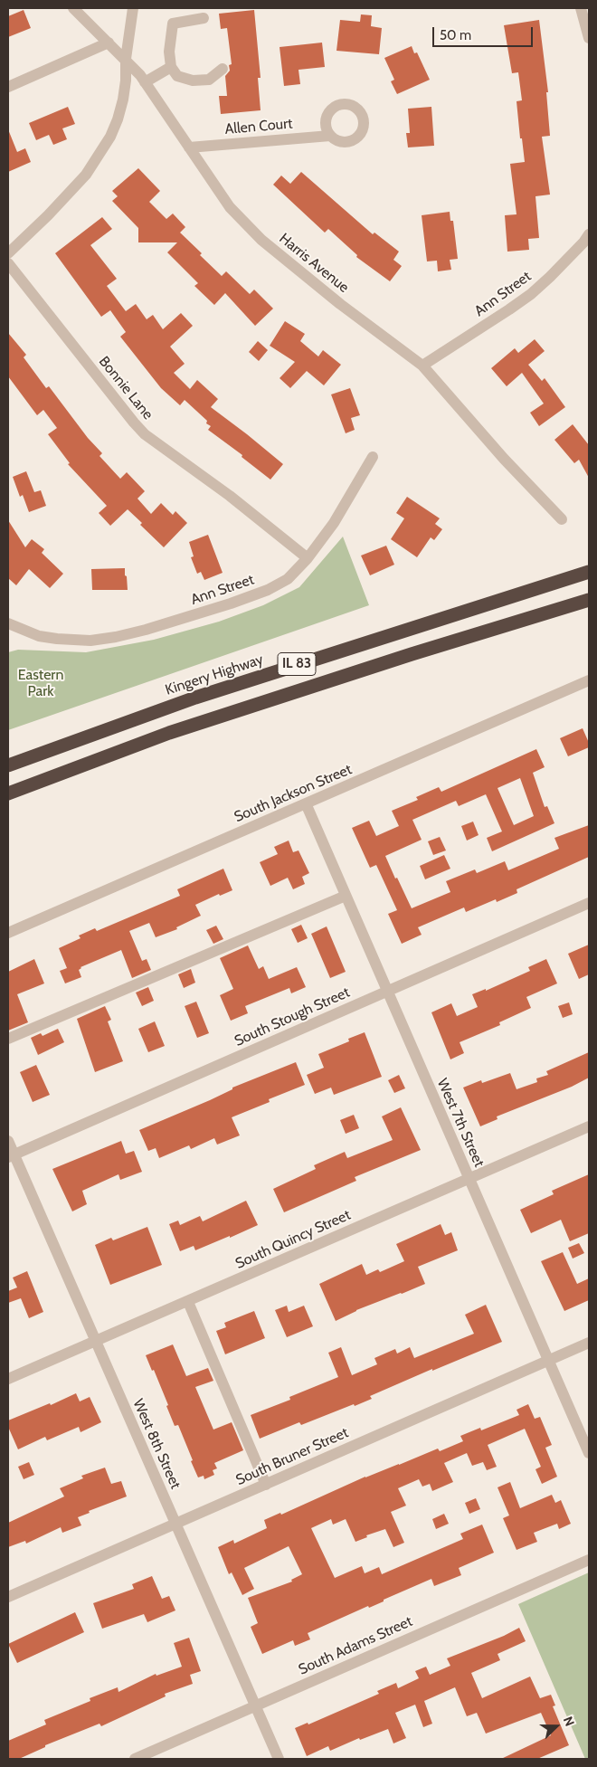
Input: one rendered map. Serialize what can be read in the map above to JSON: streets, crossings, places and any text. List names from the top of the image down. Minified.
{"streets":{"highway":["IL 83","Kingery Highway"],"street":["Allen Court","Harris Avenue","Ann Street","Bonnie Lane","South Jackson Street","South Stough Street","West 7th Street","South Quincy Street","West 8th Street","South Bruner Street","South Adams Street"]},"crossings":[["Allen Court","Harris Avenue"],["Harris Avenue","Ann Street"],["Ann Street","Bonnie Lane"],["South Jackson Street","West 7th Street"],["South Stough Street","West 7th Street"],["South Stough Street","West 8th Street"],["West 7th Street","South Quincy Street"],["West 7th Street","South Bruner Street"],["South Quincy Street","West 8th Street"],["West 8th Street","South Bruner Street"],["West 8th Street","South Adams Street"]],"parks":["Eastern Park"],"scale_bar":"50 m","north":"right"}
